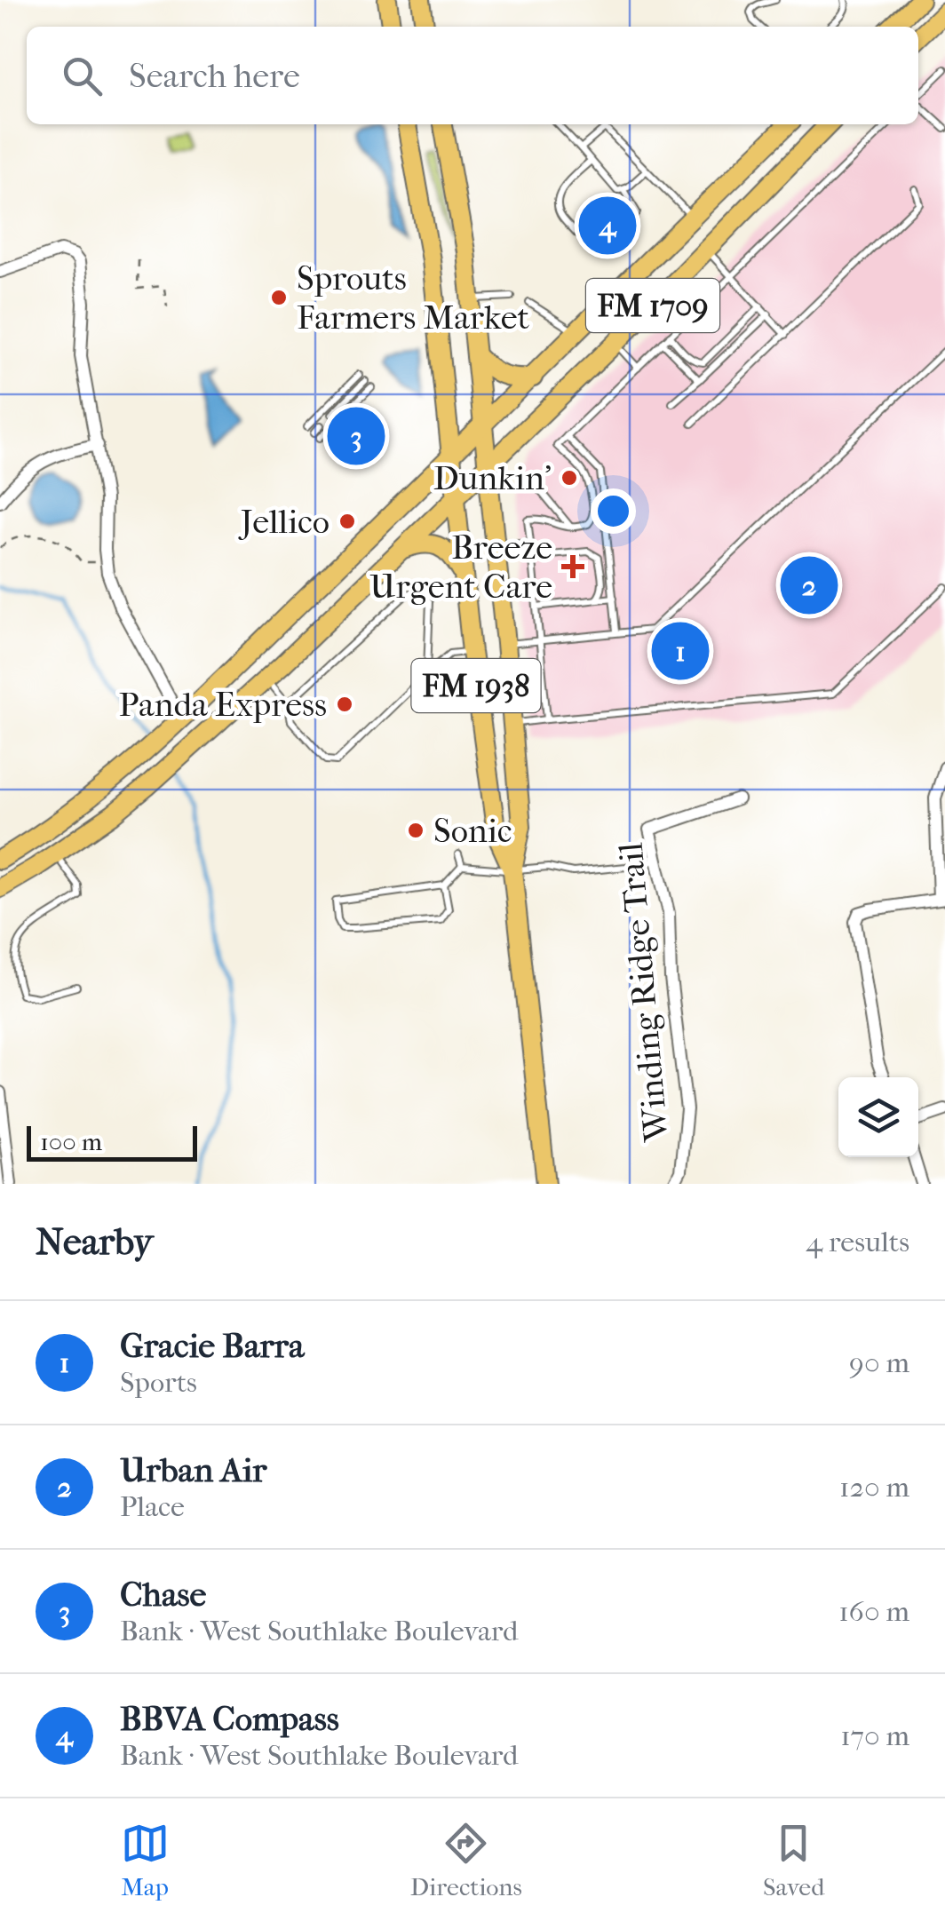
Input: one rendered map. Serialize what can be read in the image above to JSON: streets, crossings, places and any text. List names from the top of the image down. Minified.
{"streets":{"main road":["FM 1709","FM 1938"],"street":["Winding Ridge Trail"]},"crossings":[["FM 1709","FM 1938"]],"places":{"other":["Sprouts Farmers Market","Dunkin'","Jellico","Panda Express","Sonic"],"health":["Breeze Urgent Care"]},"scale_bar":"100 m","page":{"search":"Search here","pins":["4","3","2","1"],"scale":"100 m","heading":["Nearby","4 results"],"list":[{"mark":"1","name":"Gracie Barra","note":"Sports","value":"90 m"},{"mark":"2","name":"Urban Air","note":"Place","value":"120 m"},{"mark":"3","name":"Chase","note":"Bank · West Southlake Boulevard","value":"160 m"},{"mark":"4","name":"BBVA Compass","note":"Bank · West Southlake Boulevard","value":"170 m"}],"nav":["Map","Directions","Saved"]}}
